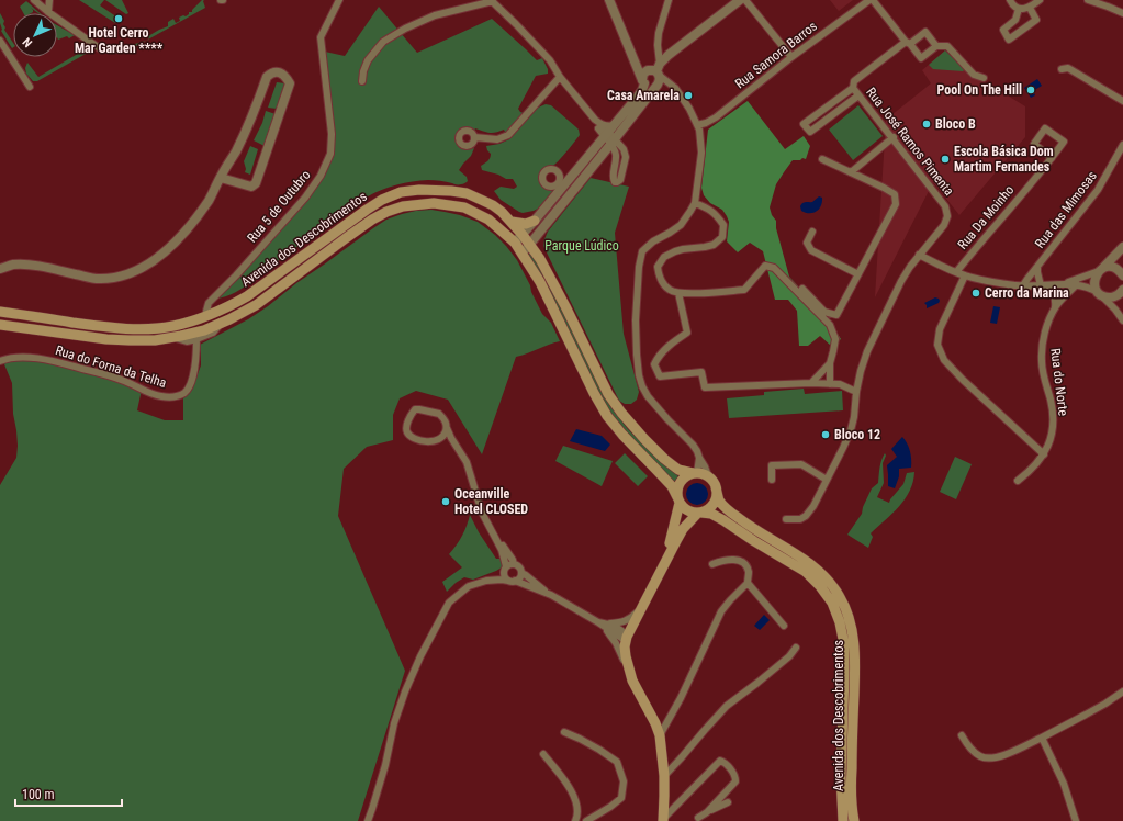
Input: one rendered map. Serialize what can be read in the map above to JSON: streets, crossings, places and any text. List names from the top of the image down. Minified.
{"streets":{"main road":["Avenida dos Descobrimentos"],"street":["Rua Samora Barros","Rua José Ramos Pimenta","Rua 5 de Outubro","Rua das Mimosas","Rua Da Moinho","Rua do Forna da Telha","Rua do Norte"]},"parks":["Parque Lúdico"],"places":["Hotel Cerro Mar Garden ****","Pool On The Hill","Casa Amarela","Bloco B","Escola Básica Dom Martim Fernandes","Cerro da Marina","Bloco 12","Oceanville Hotel CLOSED"],"scale_bar":"100 m","north":"bottom left"}
